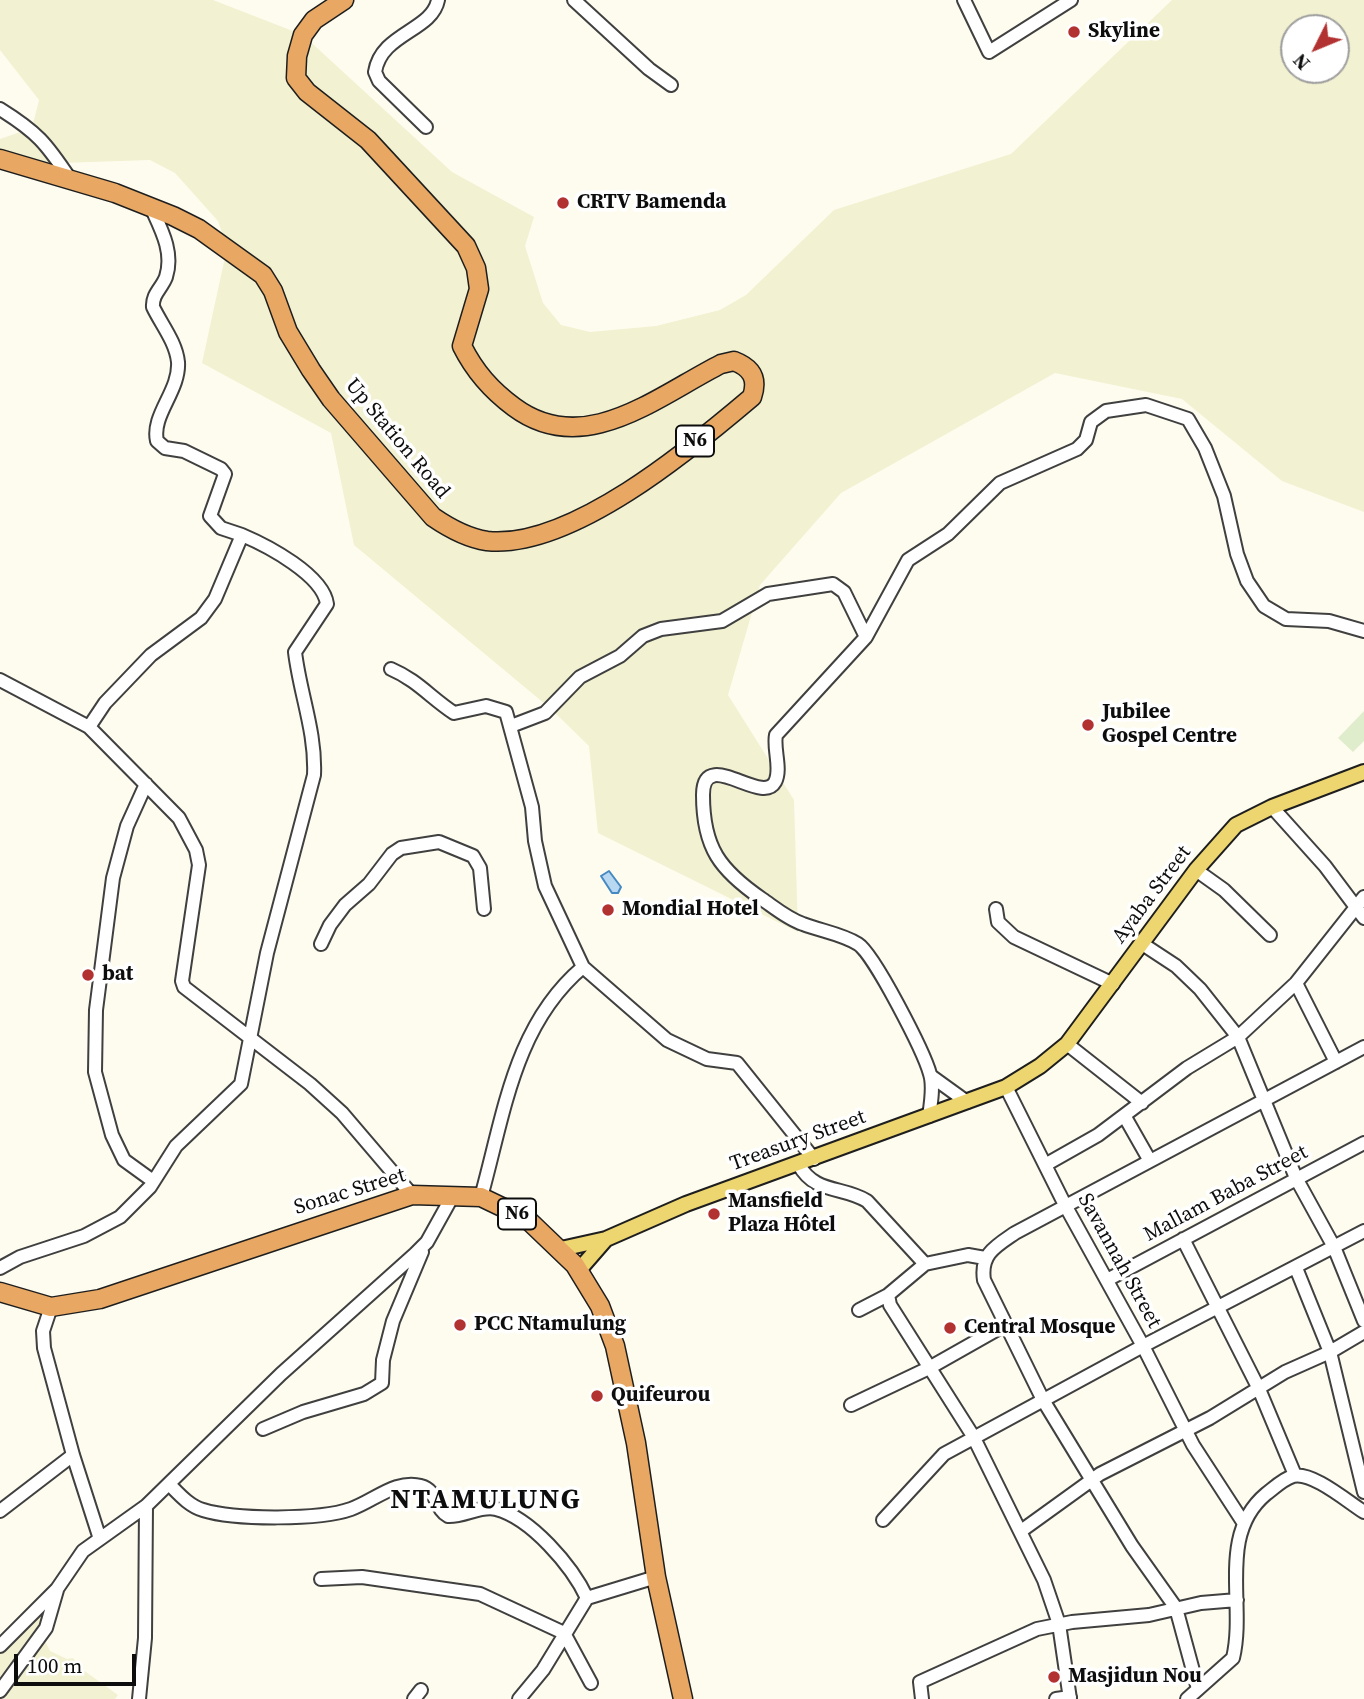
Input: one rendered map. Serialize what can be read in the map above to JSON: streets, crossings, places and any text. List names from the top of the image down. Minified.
{"streets":{"highway":["Up Station Road","N6","Sonac Street"],"main road":["Ayaba Street","Treasury Street"],"street":["Mallam Baba Street","Savannah Street"]},"crossings":[["N6","Sonac Street"],["Ayaba Street","Treasury Street"],["Ayaba Street","Savannah Street"],["Treasury Street","Sonac Street"],["Treasury Street","Savannah Street"],["Mallam Baba Street","Savannah Street"]],"districts":["NTAMULUNG"],"places":["Skyline","CRTV Bamenda","Jubilee Gospel Centre","Mondial Hotel","bat","Mansfield Plaza Hôtel","PCC Ntamulung","Central Mosque","Quifeurou","Masjidun Nou"],"scale_bar":"100 m","north":"bottom left"}
